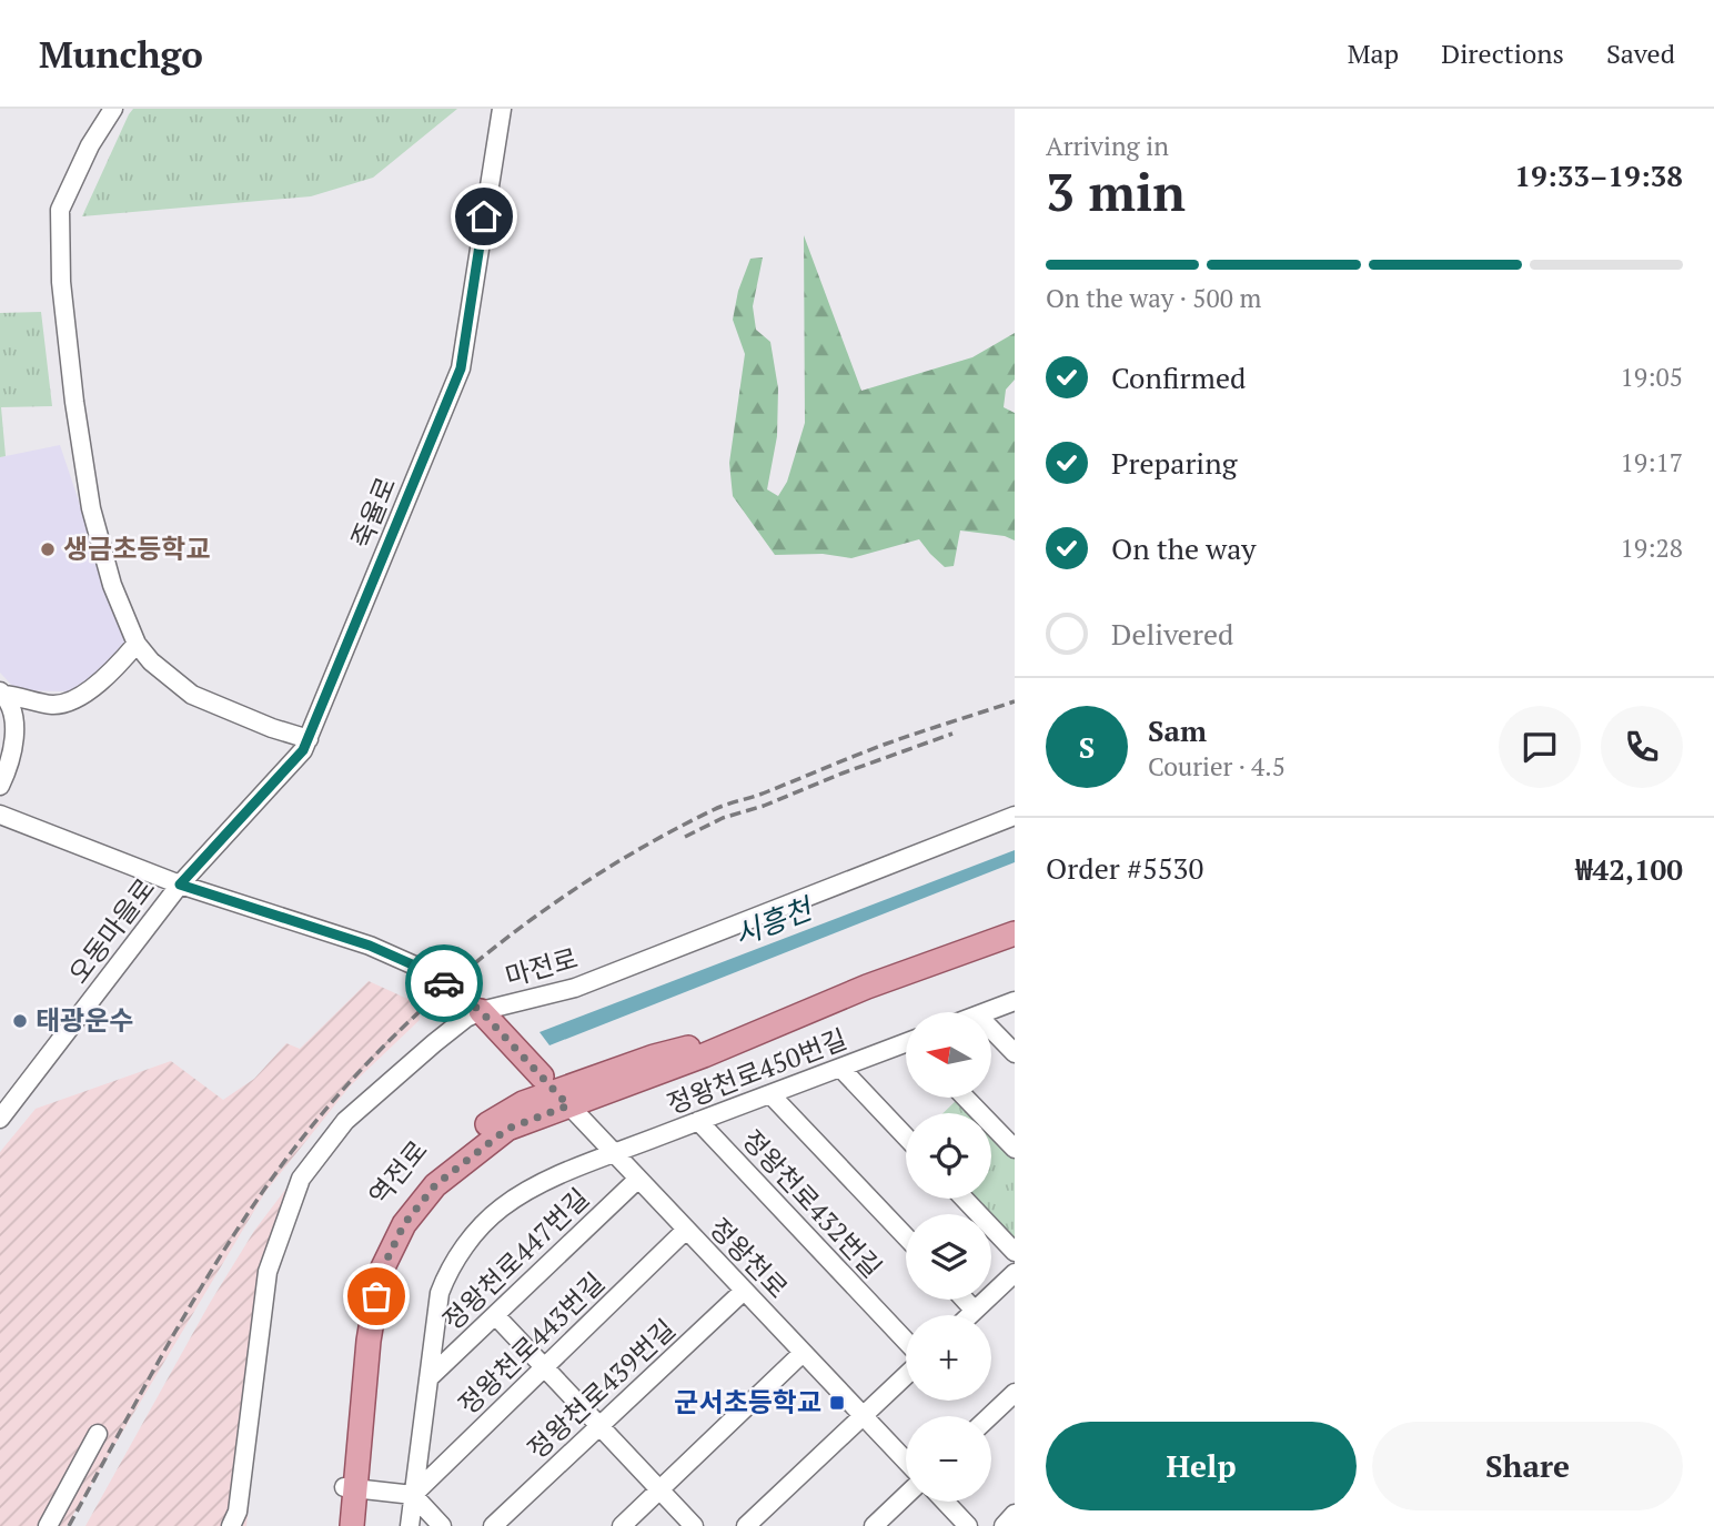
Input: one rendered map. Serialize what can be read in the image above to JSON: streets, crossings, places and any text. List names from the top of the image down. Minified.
{"streets":{"main road":["역전로"],"street":["죽율로","오동마을로","마전로","정왕천로450번길","정왕천로432번길","정왕천로","정왕천로447번길","정왕천로443번길","정왕천로439번길"]},"crossings":[["죽율로","오동마을로"],["죽율로","마전로"],["오동마을로","마전로"],["정왕천로450번길","정왕천로432번길"],["정왕천로450번길","정왕천로"],["정왕천로450번길","정왕천로447번길"],["정왕천로450번길","정왕천로443번길"],["역전로","정왕천로"],["정왕천로","정왕천로447번길"],["정왕천로","정왕천로443번길"],["정왕천로","정왕천로439번길"]],"water":["시흥천"],"places":{"other":["생금초등학교","태광운수"],"transit":["군서초등학교"]},"north":"left","page":{"header":"Munchgo","nav":["Map","Directions","Saved"],"heading":["3 min","Arriving in","19:33–19:38"],"panel":["Sam","Courier · 4.5","Order #5530","₩42,100"],"bar":"On the way · 500 m","list":[["Confirmed","19:05"],["Preparing","19:17"],["On the way","19:28"],"Delivered"],"round":"S","map_buttons":["+","−"],"buttons":["Help","Share"]}}
